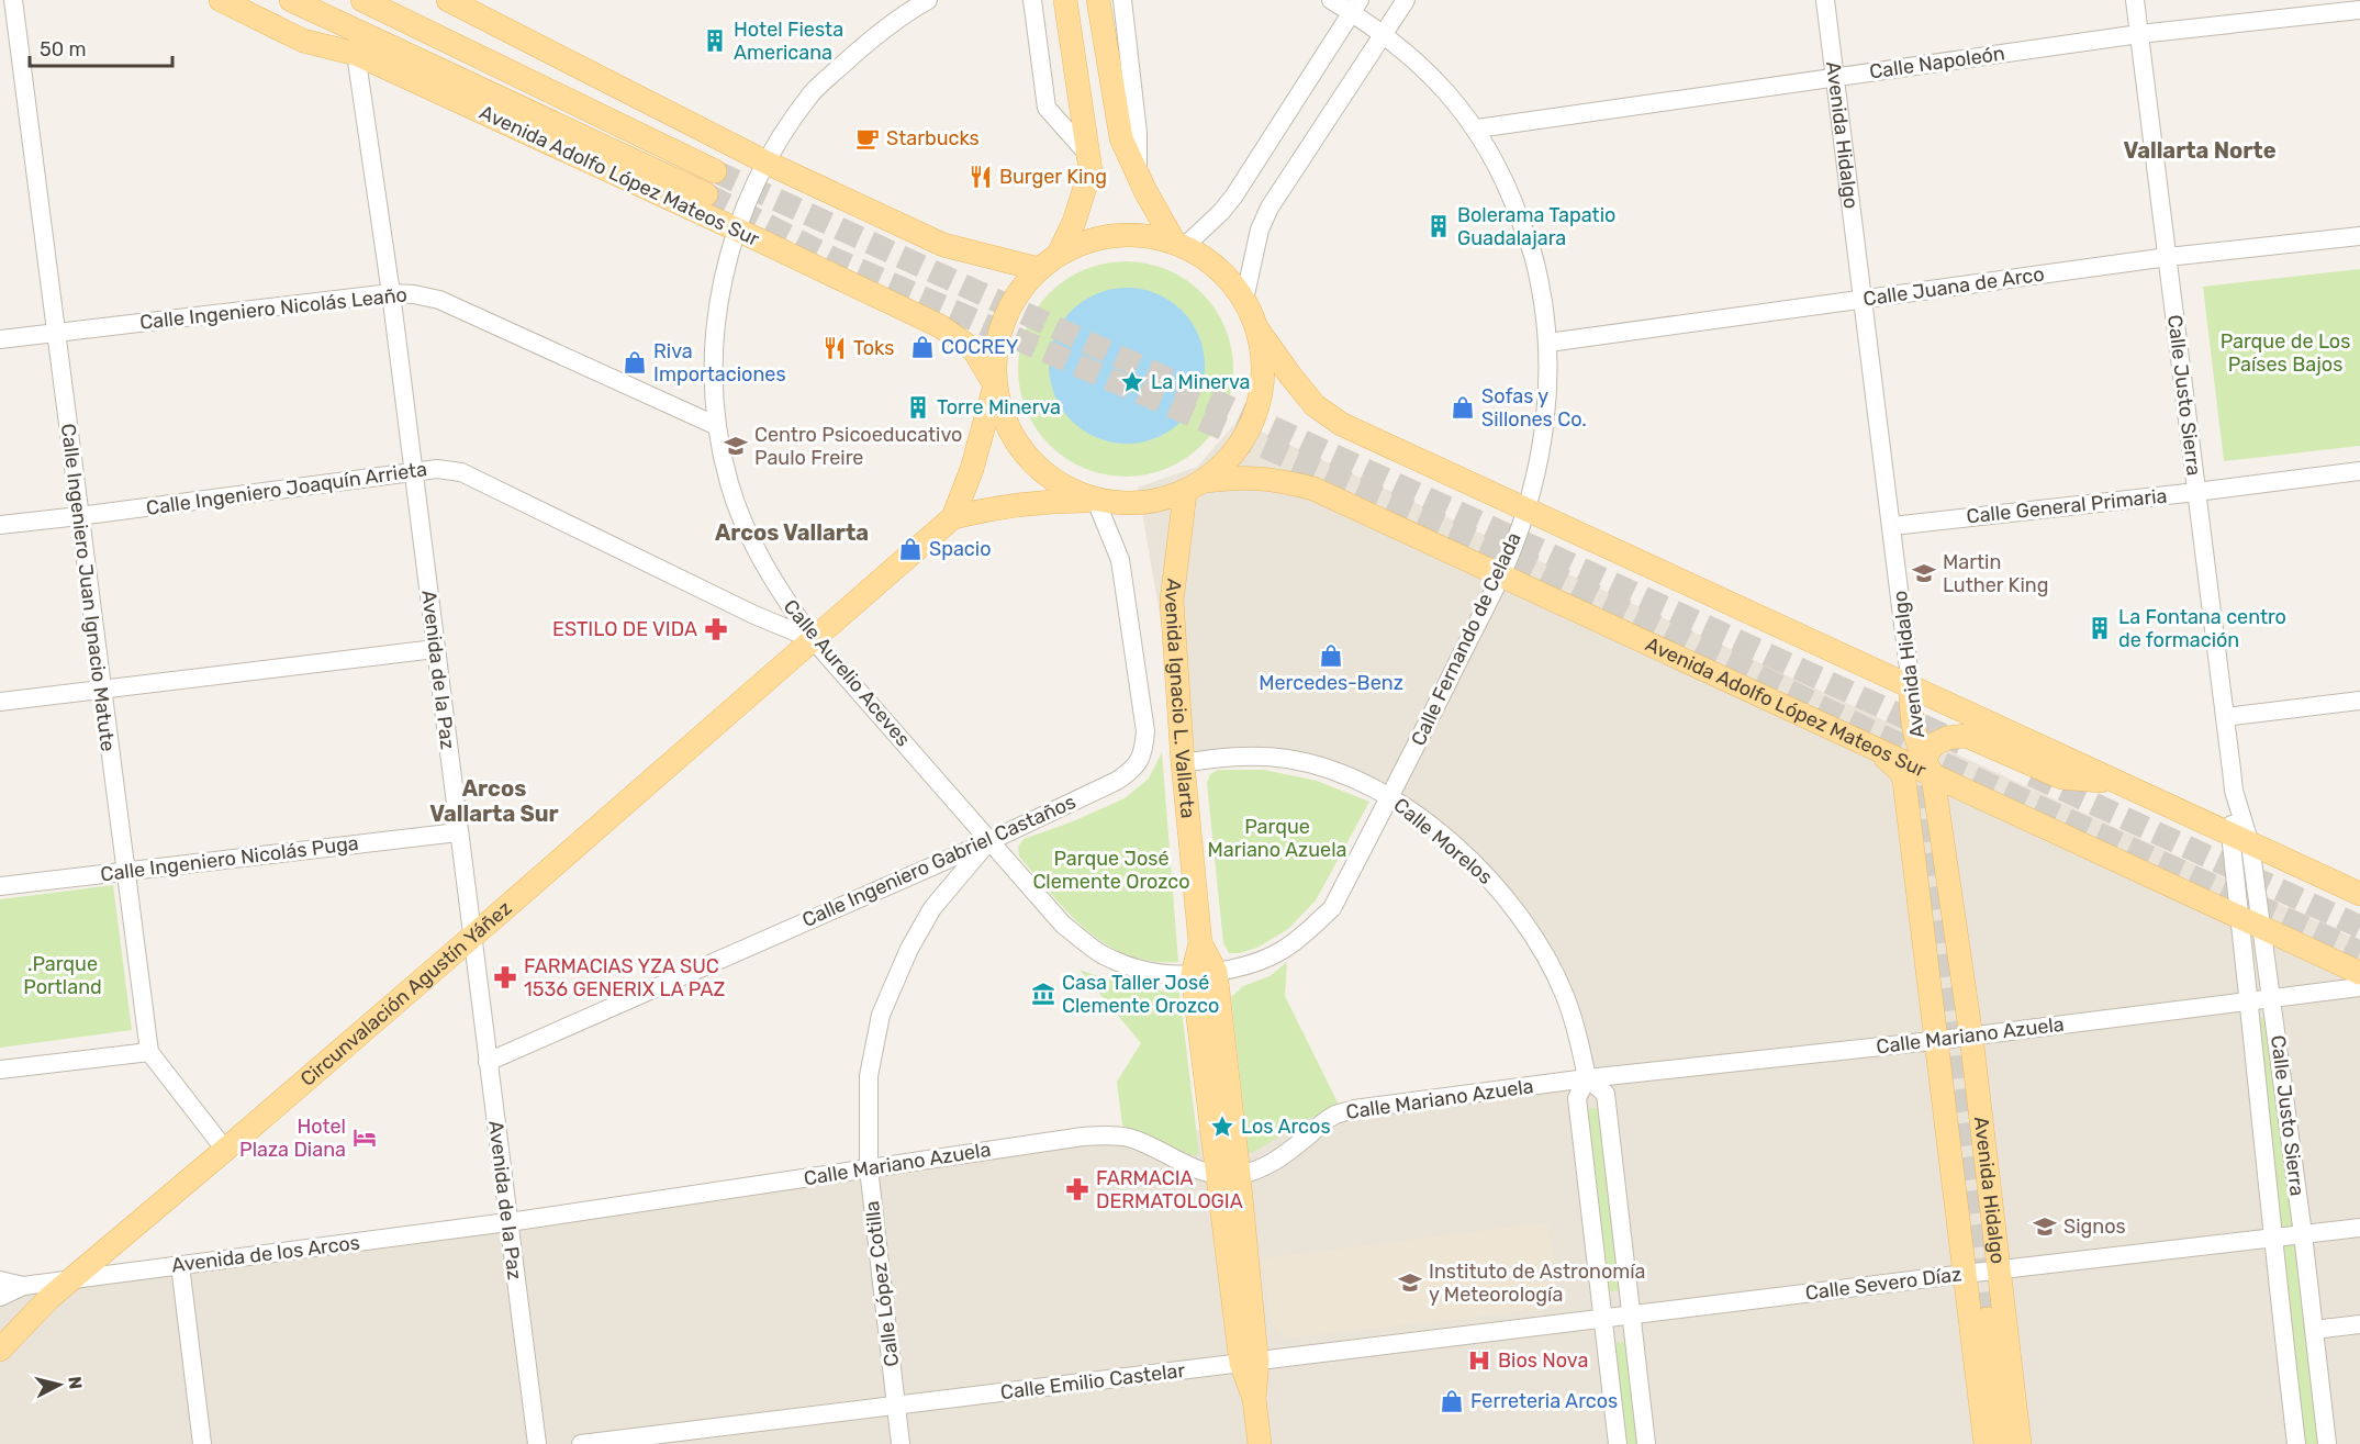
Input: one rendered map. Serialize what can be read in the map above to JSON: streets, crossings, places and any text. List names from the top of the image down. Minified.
{"streets":{"main road":["Avenida Hidalgo","Avenida Adolfo López Mateos Sur","Avenida Ignacio L. Vallarta","Circunvalación Agustín Yáñez"],"street":["Calle Napoleón","Calle Juana de Arco","Calle Ingeniero Nicolás Leaño","Calle Justo Sierra","Calle Ingeniero Joaquín Arrieta","Calle General Primaria","Calle Ingeniero Juan Ignacio Matute","Calle Fernando de Celada","Avenida de la Paz","Calle Aurelio Aceves","Calle Morelos","Calle Ingeniero Nicolás Puga","Calle Ingeniero Gabriel Castaños","Calle Mariano Azuela","Avenida de los Arcos","Calle López Cotilla","Calle Severo Díaz","Calle Emilio Castelar"]},"crossings":[["Calle Napoleón","Avenida Hidalgo"],["Calle Napoleón","Calle Justo Sierra"],["Calle Napoleón","Calle Fernando de Celada"],["Avenida Hidalgo","Avenida Adolfo López Mateos Sur"],["Avenida Hidalgo","Calle Juana de Arco"],["Avenida Hidalgo","Calle General Primaria"],["Avenida Hidalgo","Calle Mariano Azuela"],["Avenida Hidalgo","Calle Severo Díaz"],["Avenida Adolfo López Mateos Sur","Calle Justo Sierra"],["Avenida Adolfo López Mateos Sur","Calle Fernando de Celada"],["Avenida Adolfo López Mateos Sur","Avenida de la Paz"],["Avenida Adolfo López Mateos Sur","Calle Aurelio Aceves"],["Calle Juana de Arco","Calle Justo Sierra"],["Calle Juana de Arco","Calle Fernando de Celada"],["Calle Ingeniero Nicolás Leaño","Calle Ingeniero Juan Ignacio Matute"],["Calle Ingeniero Nicolás Leaño","Avenida de la Paz"],["Calle Ingeniero Nicolás Leaño","Calle Aurelio Aceves"],["Calle Justo Sierra","Calle General Primaria"],["Calle Justo Sierra","Calle Mariano Azuela"],["Calle Justo Sierra","Calle Severo Díaz"],["Calle Ingeniero Joaquín Arrieta","Calle Ingeniero Juan Ignacio Matute"],["Calle Ingeniero Joaquín Arrieta","Avenida de la Paz"],["Calle Ingeniero Joaquín Arrieta","Calle Aurelio Aceves"],["Calle Ingeniero Joaquín Arrieta","Circunvalación Agustín Yáñez"],["Calle Ingeniero Juan Ignacio Matute","Calle Ingeniero Nicolás Puga"],["Calle Fernando de Celada","Calle Aurelio Aceves"],["Calle Fernando de Celada","Avenida Ignacio L. Vallarta"],["Calle Fernando de Celada","Calle Morelos"],["Avenida de la Paz","Calle Ingeniero Nicolás Puga"],["Avenida de la Paz","Calle Ingeniero Gabriel Castaños"],["Avenida de la Paz","Circunvalación Agustín Yáñez"],["Avenida de la Paz","Calle Mariano Azuela"],["Avenida de la Paz","Avenida de los Arcos"],["Calle Aurelio Aceves","Avenida Ignacio L. Vallarta"],["Calle Aurelio Aceves","Calle Ingeniero Gabriel Castaños"],["Calle Aurelio Aceves","Circunvalación Agustín Yáñez"],["Calle Aurelio Aceves","Calle López Cotilla"],["Avenida Ignacio L. Vallarta","Calle Morelos"],["Avenida Ignacio L. Vallarta","Calle Mariano Azuela"],["Avenida Ignacio L. Vallarta","Calle Emilio Castelar"],["Calle Morelos","Calle Mariano Azuela"],["Calle Ingeniero Gabriel Castaños","Calle López Cotilla"],["Circunvalación Agustín Yáñez","Avenida de los Arcos"],["Calle Mariano Azuela","Avenida de los Arcos"],["Calle Mariano Azuela","Calle López Cotilla"],["Calle López Cotilla","Calle Emilio Castelar"],["Calle Severo Díaz","Calle Emilio Castelar"]],"districts":["Vallarta Norte","Arcos Vallarta","Arcos Vallarta Sur"],"parks":["Parque de Los Países Bajos","Parque Mariano Azuela","Parque José Clemente Orozco",".Parque Portland"],"places":{"building":["Hotel Fiesta Americana","Bolerama Tapatio Guadalajara","Torre Minerva","La Fontana centro de formación"],"cafe":["Starbucks"],"restaurant":["Burger King","Toks"],"shop":["COCREY","Riva Importaciones","Sofas y Sillones Co.","Spacio","Mercedes-Benz","Ferreteria Arcos"],"place":["La Minerva","Los Arcos"],"school or university":["Centro Psicoeducativo Paulo Freire","Martin Luther King","Signos","Instituto de Astronomía y Meteorología"],"pharmacy":["ESTILO DE VIDA","FARMACIAS YZA SUC 1536 GENERIX LA PAZ","FARMACIA DERMATOLOGIA"],"museum":["Casa Taller José Clemente Orozco"],"hotel":["Hotel Plaza Diana"],"hospital":["Bios Nova"]},"scale_bar":"50 m","north":"right"}
